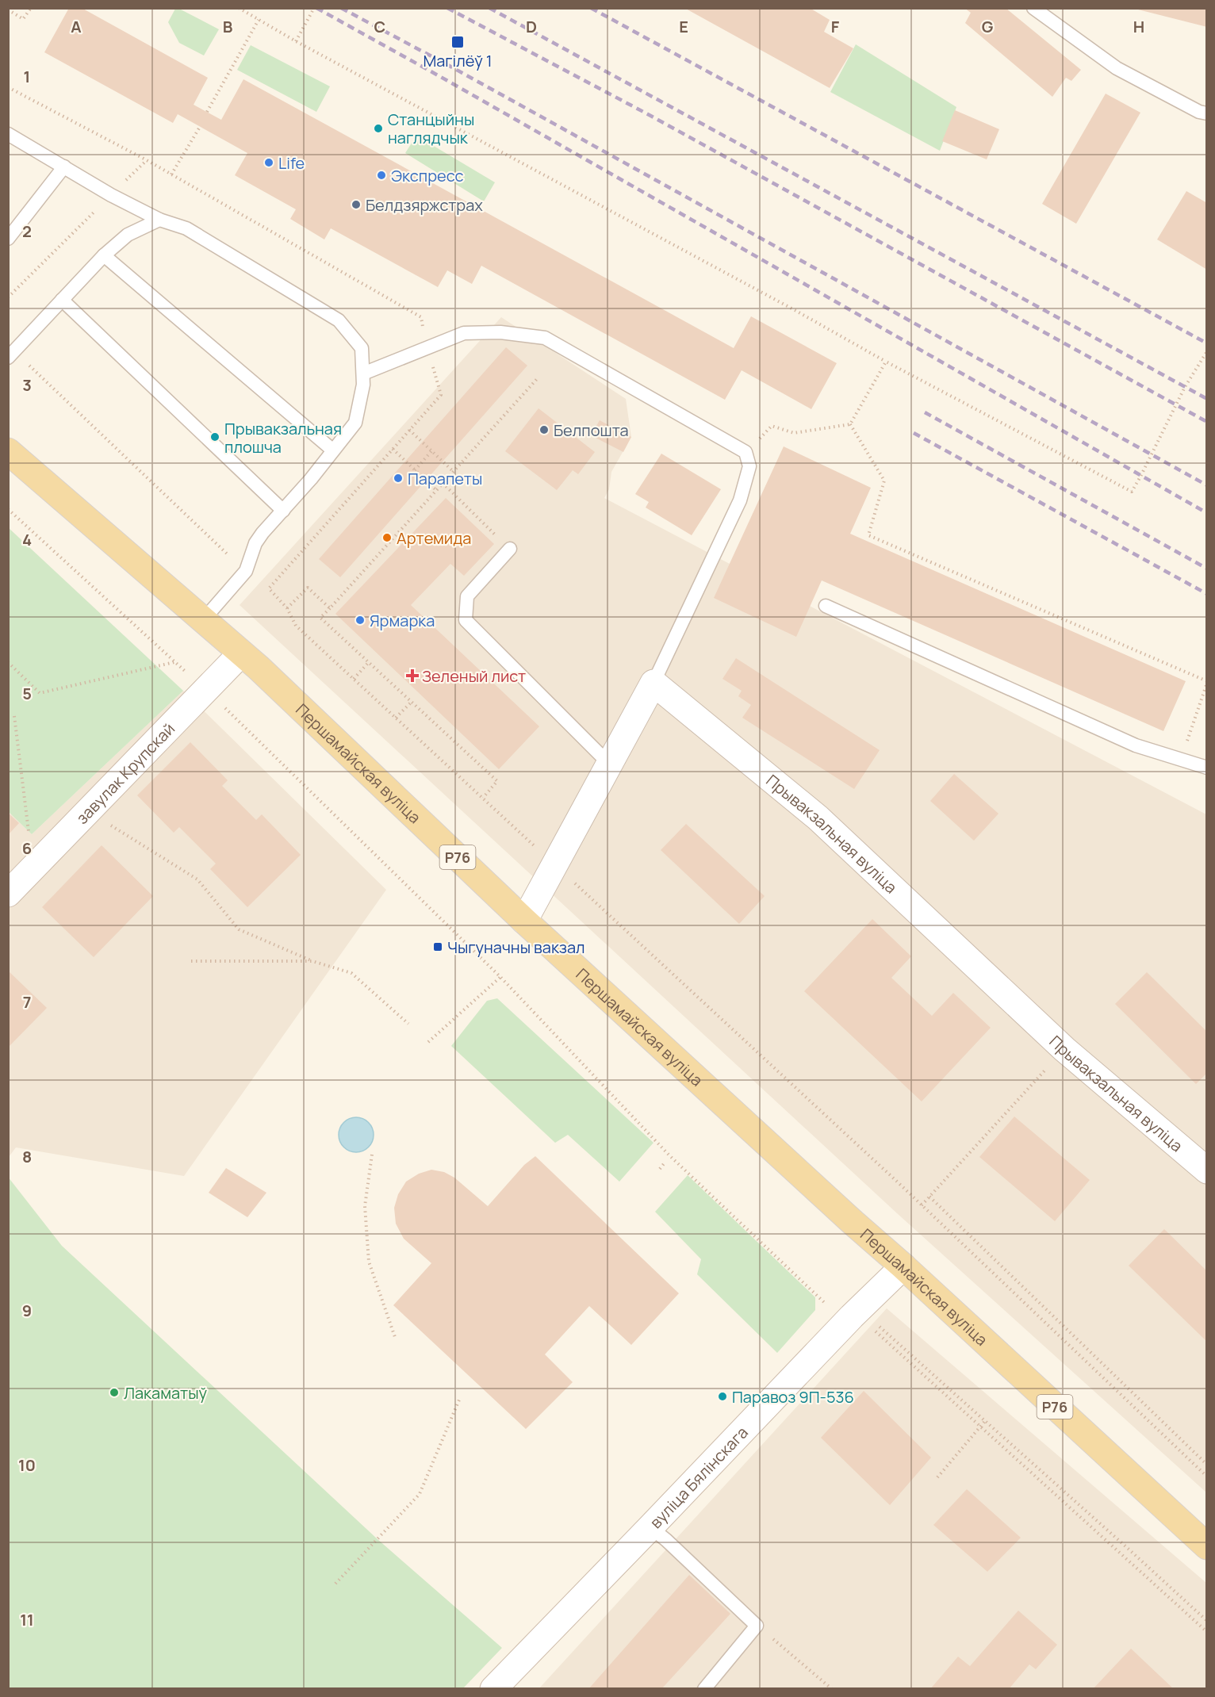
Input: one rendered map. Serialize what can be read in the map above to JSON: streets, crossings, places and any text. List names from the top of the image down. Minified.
{"streets":{"main road":["Першамайская вуліца","Р76"],"street":["завулак Крупскай","Прывакзальная вуліца","вуліца Бялінскага"]},"crossings":[["Першамайская вуліца","завулак Крупскай"],["Першамайская вуліца","вуліца Бялінскага"]],"places":{"transit":["Магілёў 1","Чыгуначны вакзал"],"other":["Станцыйны наглядчык","Life","Экспресс","Белдзяржстрах","Белпошта","Прывакзальная плошча","Парапеты","Артемида","Ярмарка","Лакаматыў","Паравоз 9П-536"],"health":["Зеленый лист"]},"grid":{"columns":["A","B","C","D","E","F","G","H"],"rows":["1","2","3","4","5","6","7","8","9","10","11"]}}
